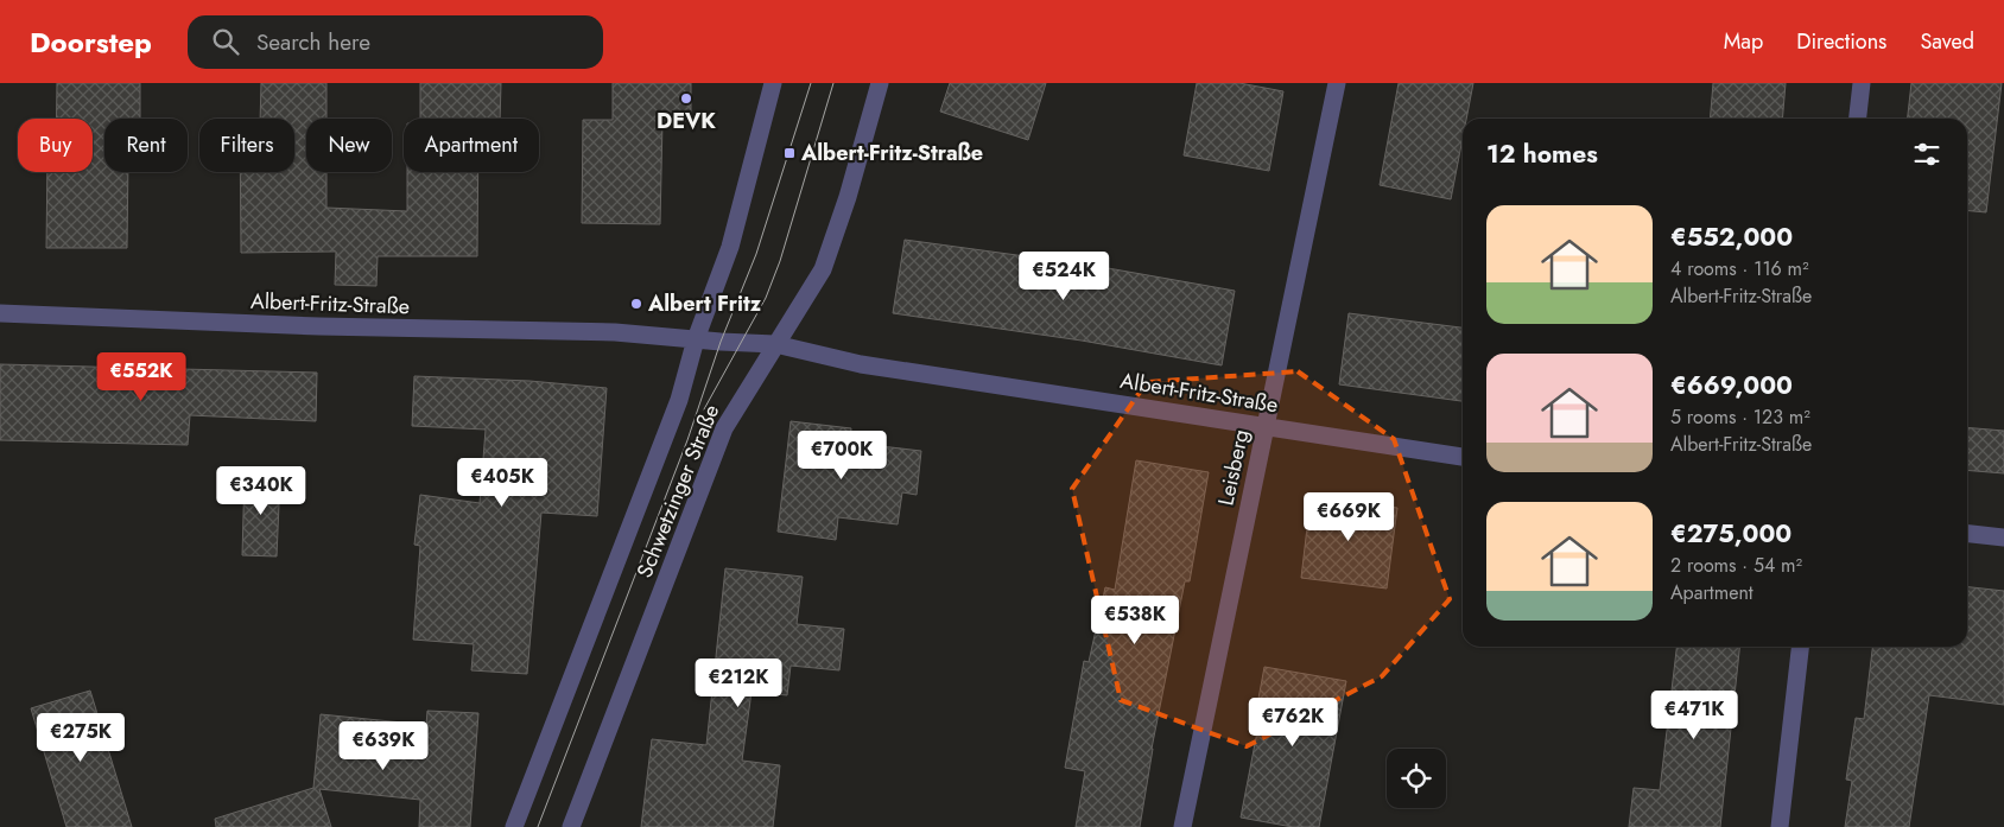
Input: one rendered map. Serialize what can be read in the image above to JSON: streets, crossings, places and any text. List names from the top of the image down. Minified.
{"streets":{"street":["Albert-Fritz-Straße","Leisberg","Schwetzinger Straße"]},"crossings":[["Albert-Fritz-Straße","Leisberg"],["Albert-Fritz-Straße","Schwetzinger Straße"]],"places":{"other":["DEVK","Albert Fritz"],"transit":["Albert-Fritz-Straße"]},"page":{"header":"Doorstep","search":"Search here","nav":["Map","Directions","Saved"],"chip":["Buy","Rent","Filters","New","Apartment"],"heading":"12 homes","list":[{"name":"€552,000","note":"4 rooms · 116 m² · Albert-Fritz-Straße"},{"name":"€669,000","note":"5 rooms · 123 m² · Albert-Fritz-Straße"},{"name":"€275,000","note":"2 rooms · 54 m² · Apartment"}],"price":["€524K","€552K","€700K","€405K","€340K","€669K","€538K","€212K","€471K","€762K","€275K","€639K"]}}
